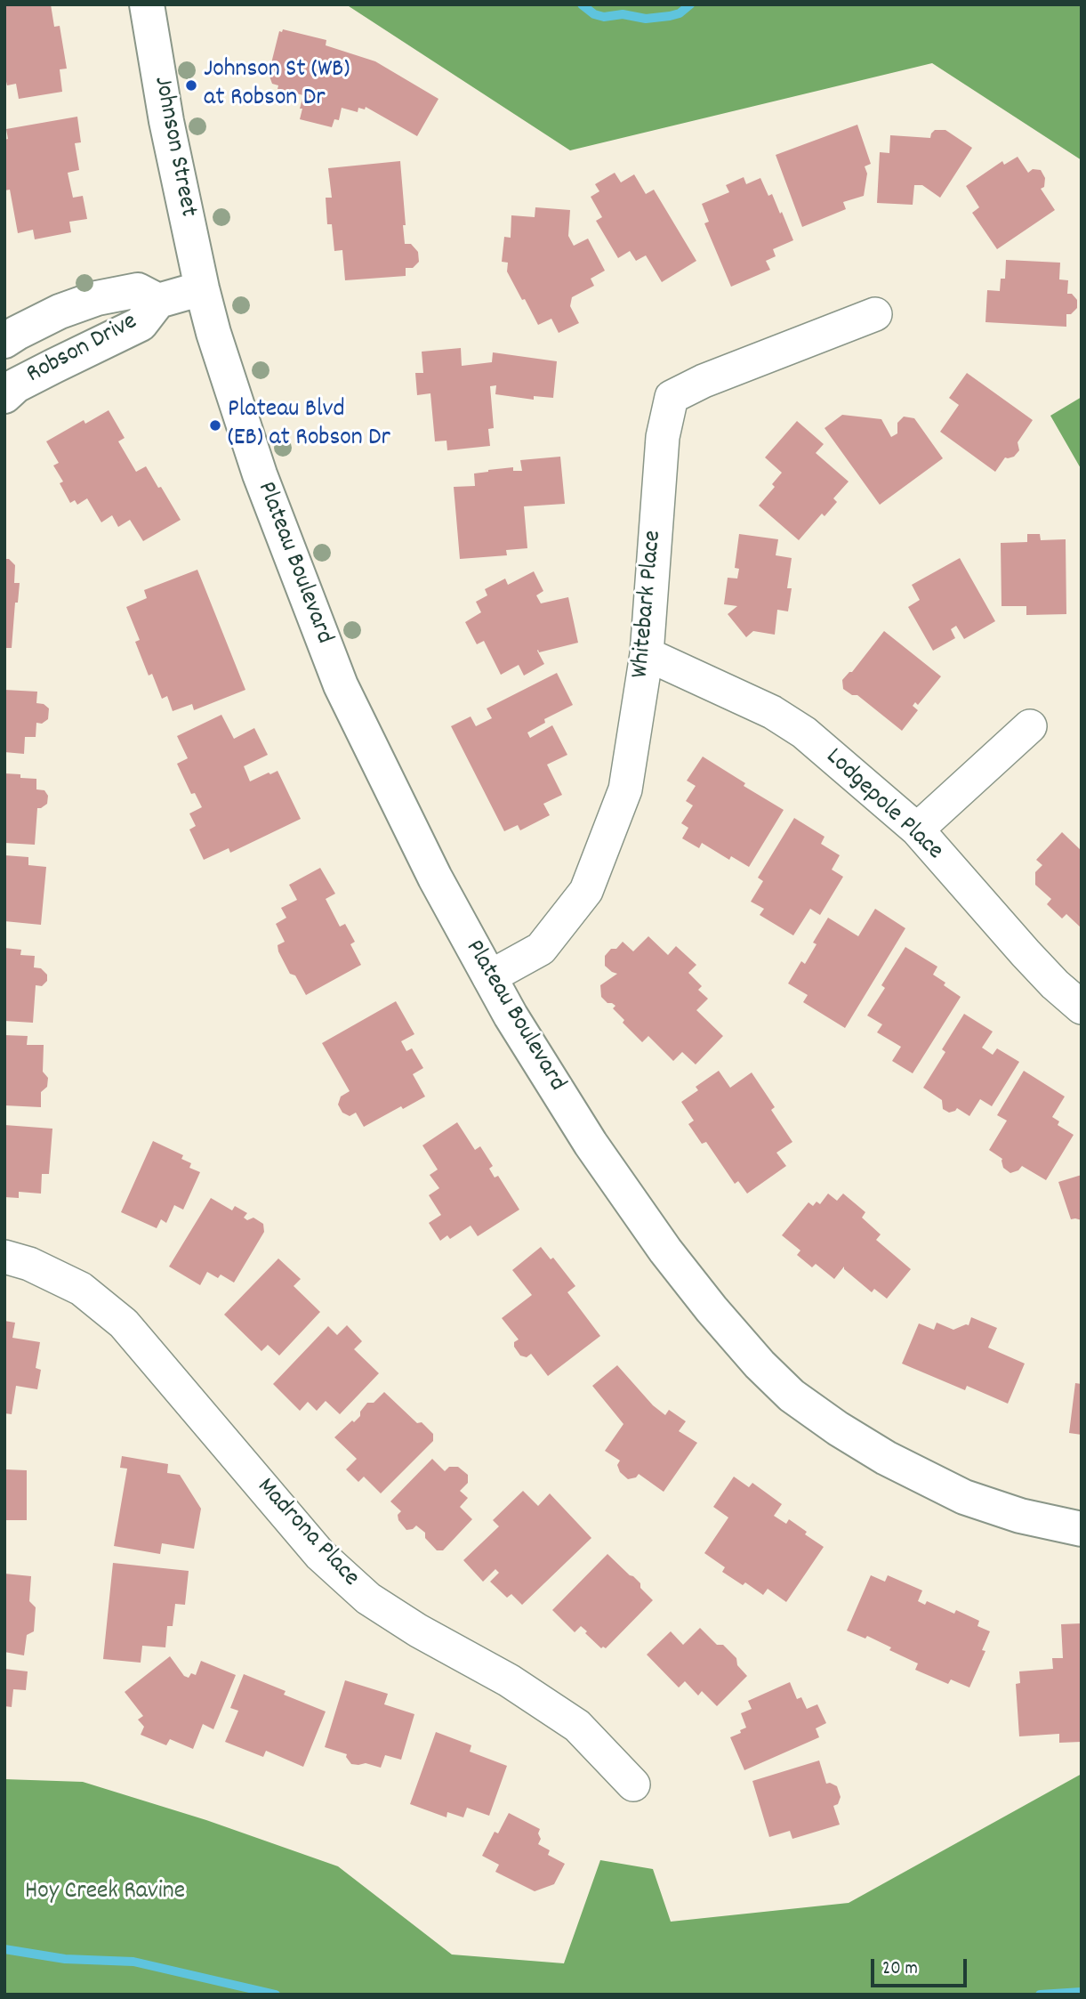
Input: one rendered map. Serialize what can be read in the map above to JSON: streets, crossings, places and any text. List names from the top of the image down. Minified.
{"streets":{"street":["Johnson Street","Robson Drive","Plateau Boulevard","Whitebark Place","Lodgepole Place","Madrona Place"]},"crossings":[["Johnson Street","Robson Drive"],["Johnson Street","Plateau Boulevard"],["Robson Drive","Plateau Boulevard"],["Plateau Boulevard","Whitebark Place"],["Whitebark Place","Lodgepole Place"]],"parks":["Hoy Creek Ravine"],"places":["Johnson St (WB) at Robson Dr","Plateau Blvd (EB) at Robson Dr"],"scale_bar":"20 m"}
